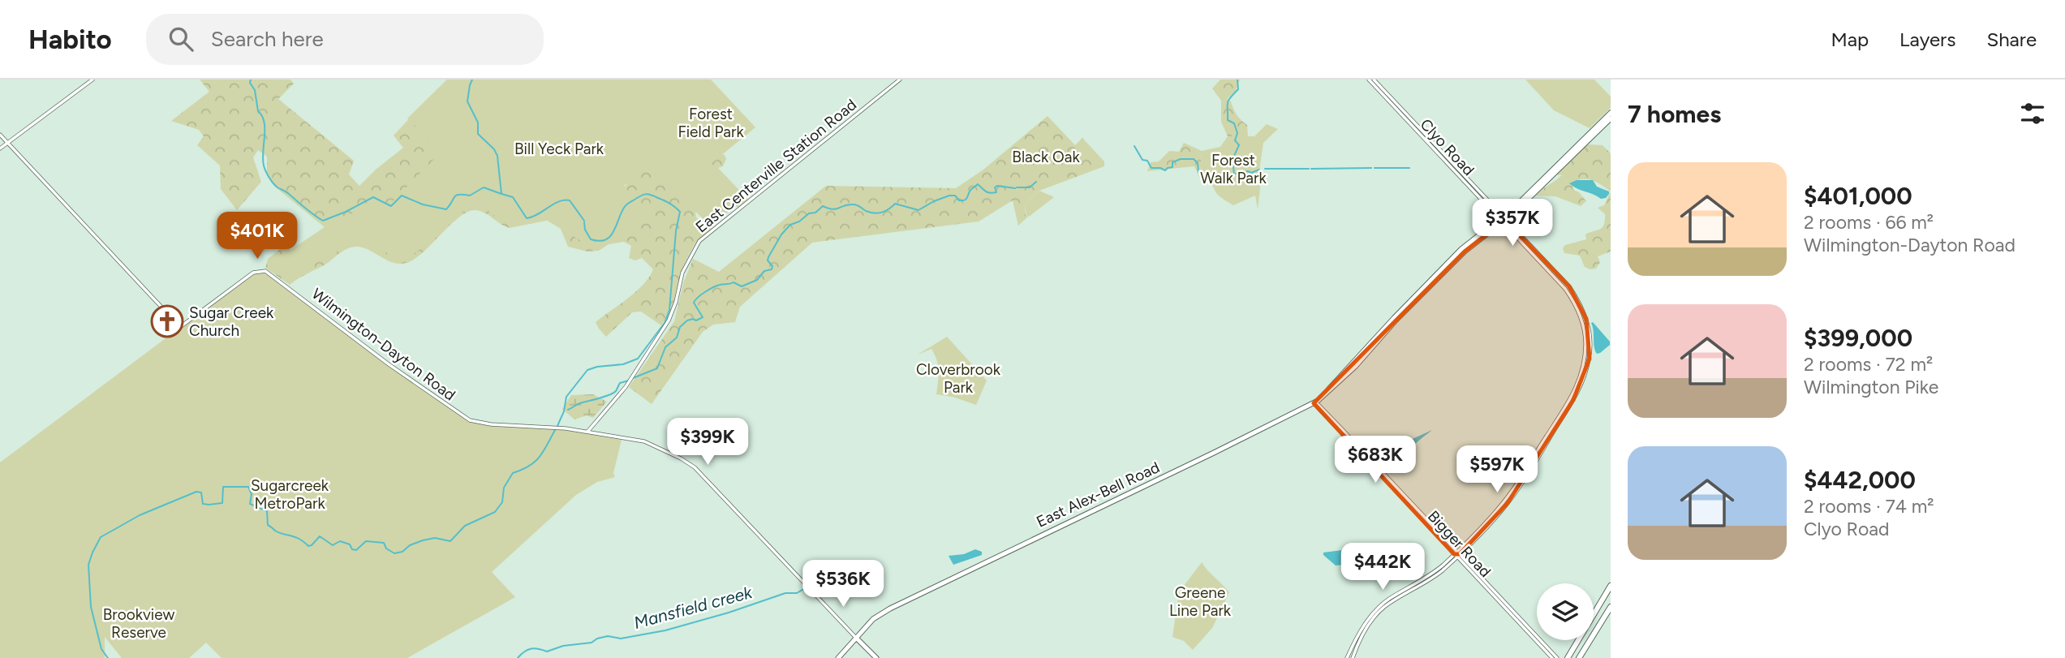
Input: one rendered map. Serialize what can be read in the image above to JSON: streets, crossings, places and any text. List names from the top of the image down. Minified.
{"streets":{"main road":["East Alex-Bell Road"],"street":["Clyo Road","East Centerville Station Road","Wilmington-Dayton Road","Bigger Road"]},"crossings":[["Clyo Road","East Alex-Bell Road"],["Clyo Road","Bigger Road"],["East Centerville Station Road","Wilmington-Dayton Road"],["Wilmington-Dayton Road","East Alex-Bell Road"],["East Alex-Bell Road","Bigger Road"]],"water":["Mansfield creek"],"parks":["Forest Field Park","Bill Yeck Park","Black Oak","Forest Walk Park","Cloverbrook Park","Sugarcreek MetroPark","Greene Line Park","Brookview Reserve"],"places":{"church":["Sugar Creek Church"]},"page":{"header":"Habito","search":"Search here","nav":["Map","Layers","Share"],"heading":"7 homes","list":[{"name":"$401,000","note":"2 rooms · 66 m² · Wilmington-Dayton Road"},{"name":"$399,000","note":"2 rooms · 72 m² · Wilmington Pike"},{"name":"$442,000","note":"2 rooms · 74 m² · Clyo Road"}],"price":["$357K","$401K","$399K","$683K","$597K","$442K","$536K"]}}
